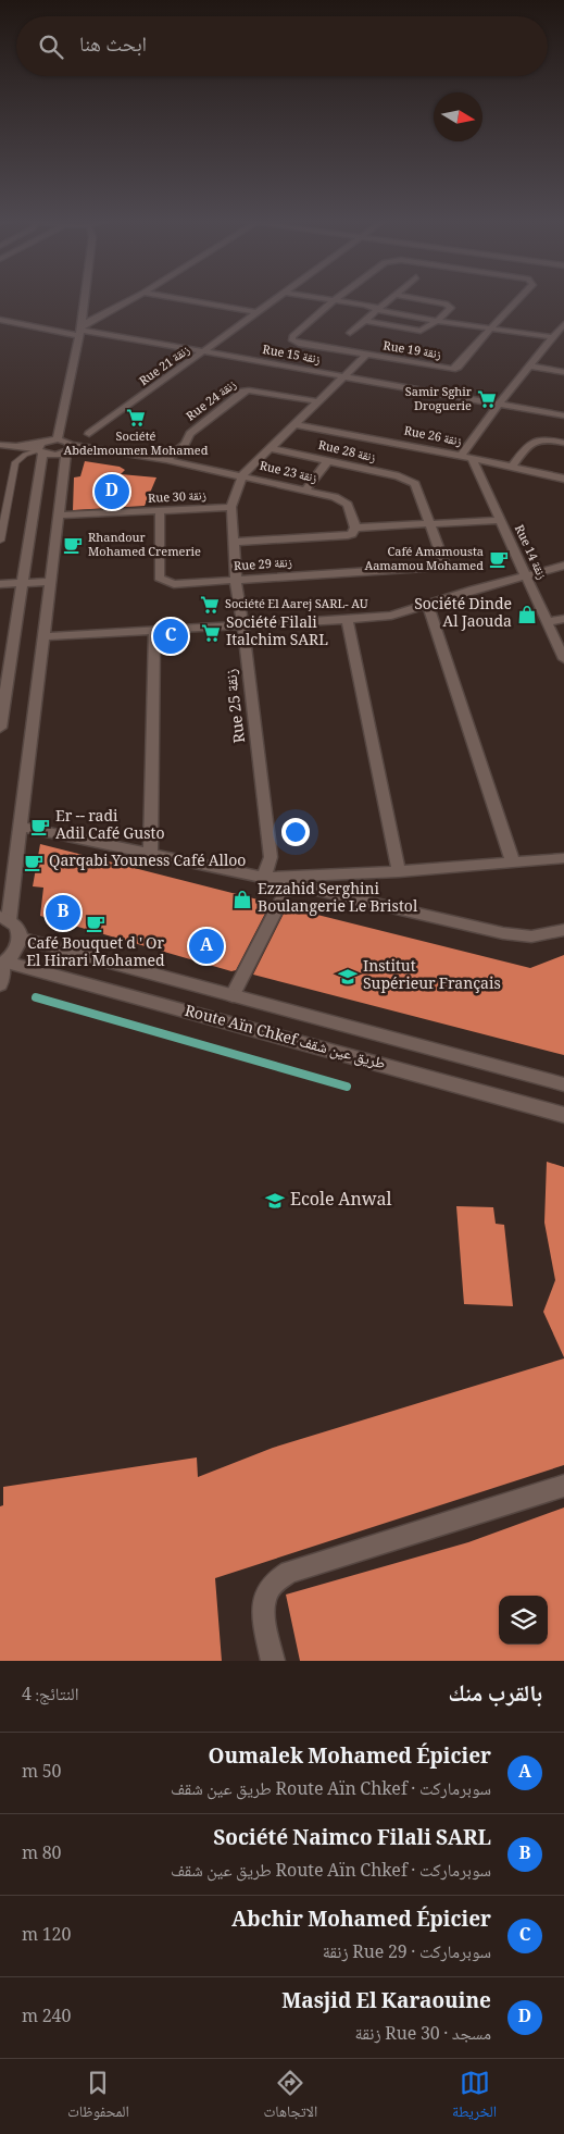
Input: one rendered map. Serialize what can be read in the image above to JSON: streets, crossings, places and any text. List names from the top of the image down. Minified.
{"streets":{"street":["Rue 19 زنقة","Rue 15 زنقة","Rue 21 زنقة","Rue 24 زنقة","Rue 26 زنقة","Rue 28 زنقة","Rue 23 زنقة","Rue 30 زنقة","Rue 14 زنقة","Rue 29 زنقة","Rue 25 زنقة","Route Aïn Chkef طريق عين شقف"]},"crossings":[["Rue 19 زنقة","Rue 25 زنقة"],["Rue 15 زنقة","Rue 21 زنقة"],["Rue 15 زنقة","Rue 25 زنقة"],["Rue 21 زنقة","Rue 23 زنقة"],["Rue 24 زنقة","Rue 23 زنقة"],["Rue 24 زنقة","Rue 25 زنقة"],["Rue 26 زنقة","Rue 14 زنقة"],["Rue 26 زنقة","Rue 25 زنقة"],["Rue 28 زنقة","Rue 29 زنقة"],["Rue 28 زنقة","Rue 25 زنقة"],["Rue 23 زنقة","Rue 25 زنقة"],["Rue 30 زنقة","Rue 29 زنقة"],["Rue 30 زنقة","Rue 25 زنقة"],["Rue 29 زنقة","Rue 25 زنقة"]],"places":{"supermarket":["Samir Sghir Droguerie","Société Abdelmoumen Mohamed","Société El Aarej SARL- AU","Société Filali Italchim SARL"],"cafe":["Rhandour Mohamed Cremerie","Café Amamousta Aamamou Mohamed","Er -- radi Adil Café Gusto","Qarqabi Youness Café Alloo","Café Bouquet d ' Or El Hirari Mohamed"],"shop":["Société Dinde Al Jaouda","Ezzahid Serghini Boulangerie Le Bristol"],"school or university":["Institut Supérieur Français","Ecole Anwal"]},"north":"right","page":{"search":"ابحث هنا","pins":["D","C","B","A"],"heading":["بالقرب منك","النتائج: 4"],"list":[{"mark":"A","name":"Oumalek Mohamed Épicier","note":"سوبرماركت · Route Aïn Chkef طريق عين شقف","value":"50 m"},{"mark":"B","name":"Société Naimco Filali SARL","note":"سوبرماركت · Route Aïn Chkef طريق عين شقف","value":"80 m"},{"mark":"C","name":"Abchir Mohamed Épicier","note":"سوبرماركت · Rue 29 زنقة","value":"120 m"},{"mark":"D","name":"Masjid El Karaouine","note":"مسجد · Rue 30 زنقة","value":"240 m"}],"nav":["الخريطة","الاتجاهات","المحفوظات"]}}
